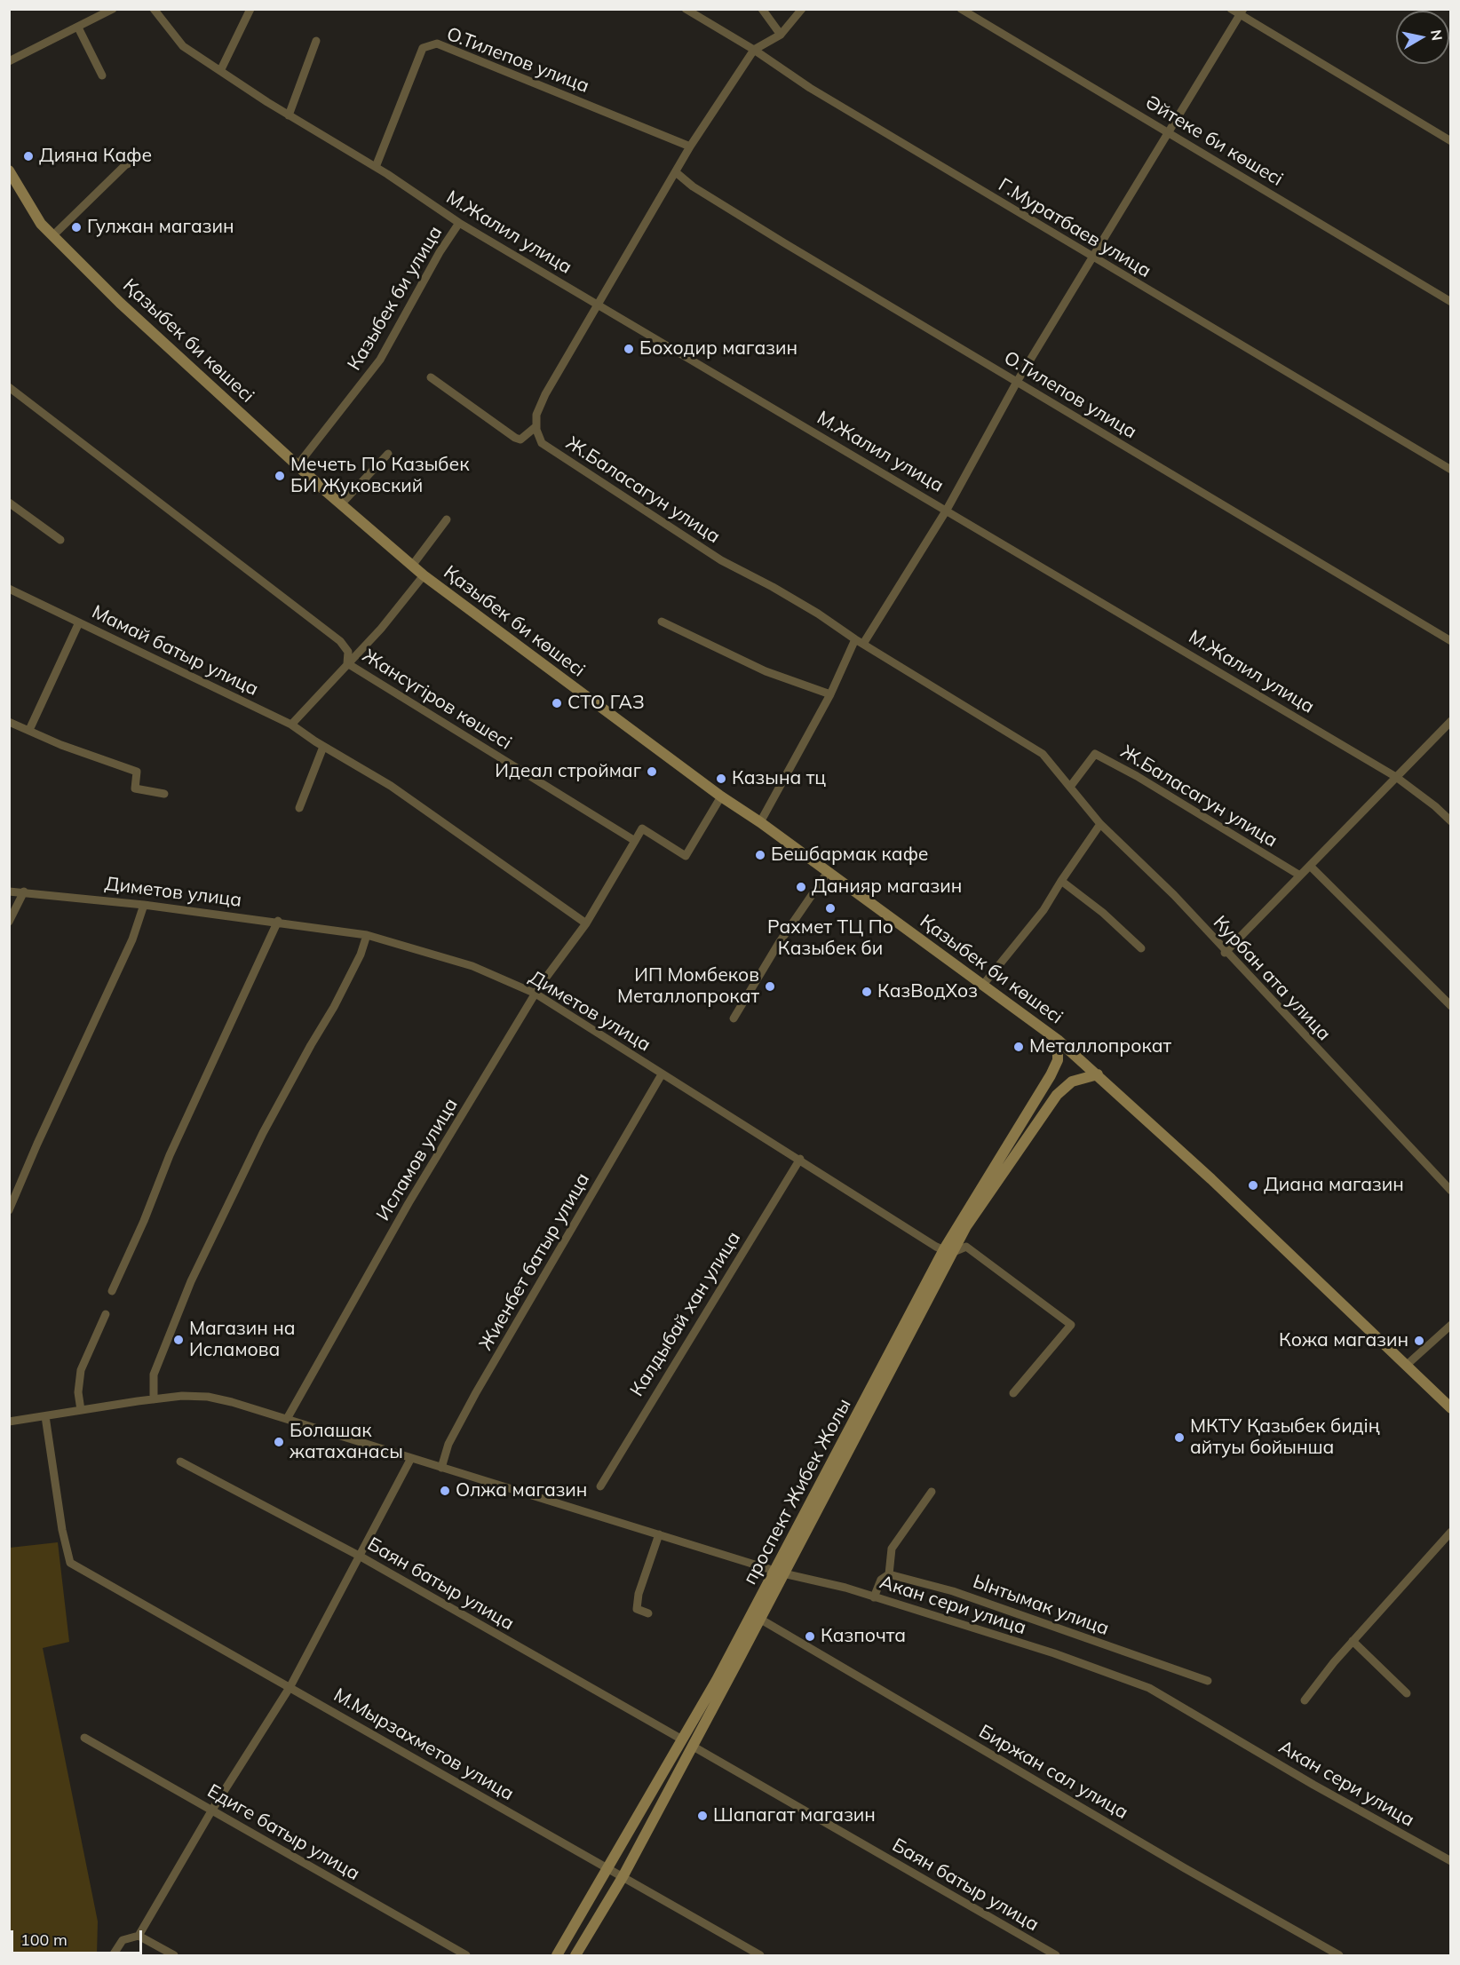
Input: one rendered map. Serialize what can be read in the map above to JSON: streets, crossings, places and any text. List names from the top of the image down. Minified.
{"streets":{"main road":["Қазыбек би көшесі","проспект Жибек Жолы"],"street":["О.Тилепов улица","Әйтеке би көшесі","Г.Муратбаев улица","М.Жалил улица","Казыбек би улица","Ж.Баласагун улица","Мамай батыр улица","Жансүгіров көшесі","Диметов улица","Курбан ата улица","Исламов улица","Жиенбет батыр улица","Калдыбай хан улица","Баян батыр улица","Акан сери улица","Ынтымак улица","М.Мырзахметов улица","Биржан сал улица","Едиге батыр улица"]},"crossings":[["О.Тилепов улица","М.Жалил улица"],["М.Жалил улица","Казыбек би улица"],["Казыбек би улица","Қазыбек би көшесі"],["Қазыбек би көшесі","проспект Жибек Жолы"],["Ж.Баласагун улица","Курбан ата улица"],["Мамай батыр улица","Исламов улица"],["Жансүгіров көшесі","Исламов улица"],["Диметов улица","Исламов улица"],["Диметов улица","Жиенбет батыр улица"],["Диметов улица","Калдыбай хан улица"],["Диметов улица","проспект Жибек Жолы"],["Исламов улица","Акан сери улица"],["Жиенбет батыр улица","Акан сери улица"],["проспект Жибек Жолы","Баян батыр улица"],["проспект Жибек Жолы","Акан сери улица"],["проспект Жибек Жолы","М.Мырзахметов улица"],["проспект Жибек Жолы","Биржан сал улица"],["Акан сери улица","М.Мырзахметов улица"]],"places":["Дияна Кафе","Гулжан магазин","Боходир магазин","Мечеть По Казыбек БИ Жуковский","СТО ГАЗ","Идеал строймаг","Казына тц","Бешбармак кафе","Данияр магазин","Рахмет ТЦ По Казыбек би","ИП Момбеков Металлопрокат","КазВодХоз","Металлопрокат","Диана магазин","Магазин на Исламова","Кожа магазин","МКТУ Қазыбек бидің айтуы бойынша","Болашак жатаханасы","Олжа магазин","Казпочта","Шапагат магазин"],"scale_bar":"100 m","north":"right"}
